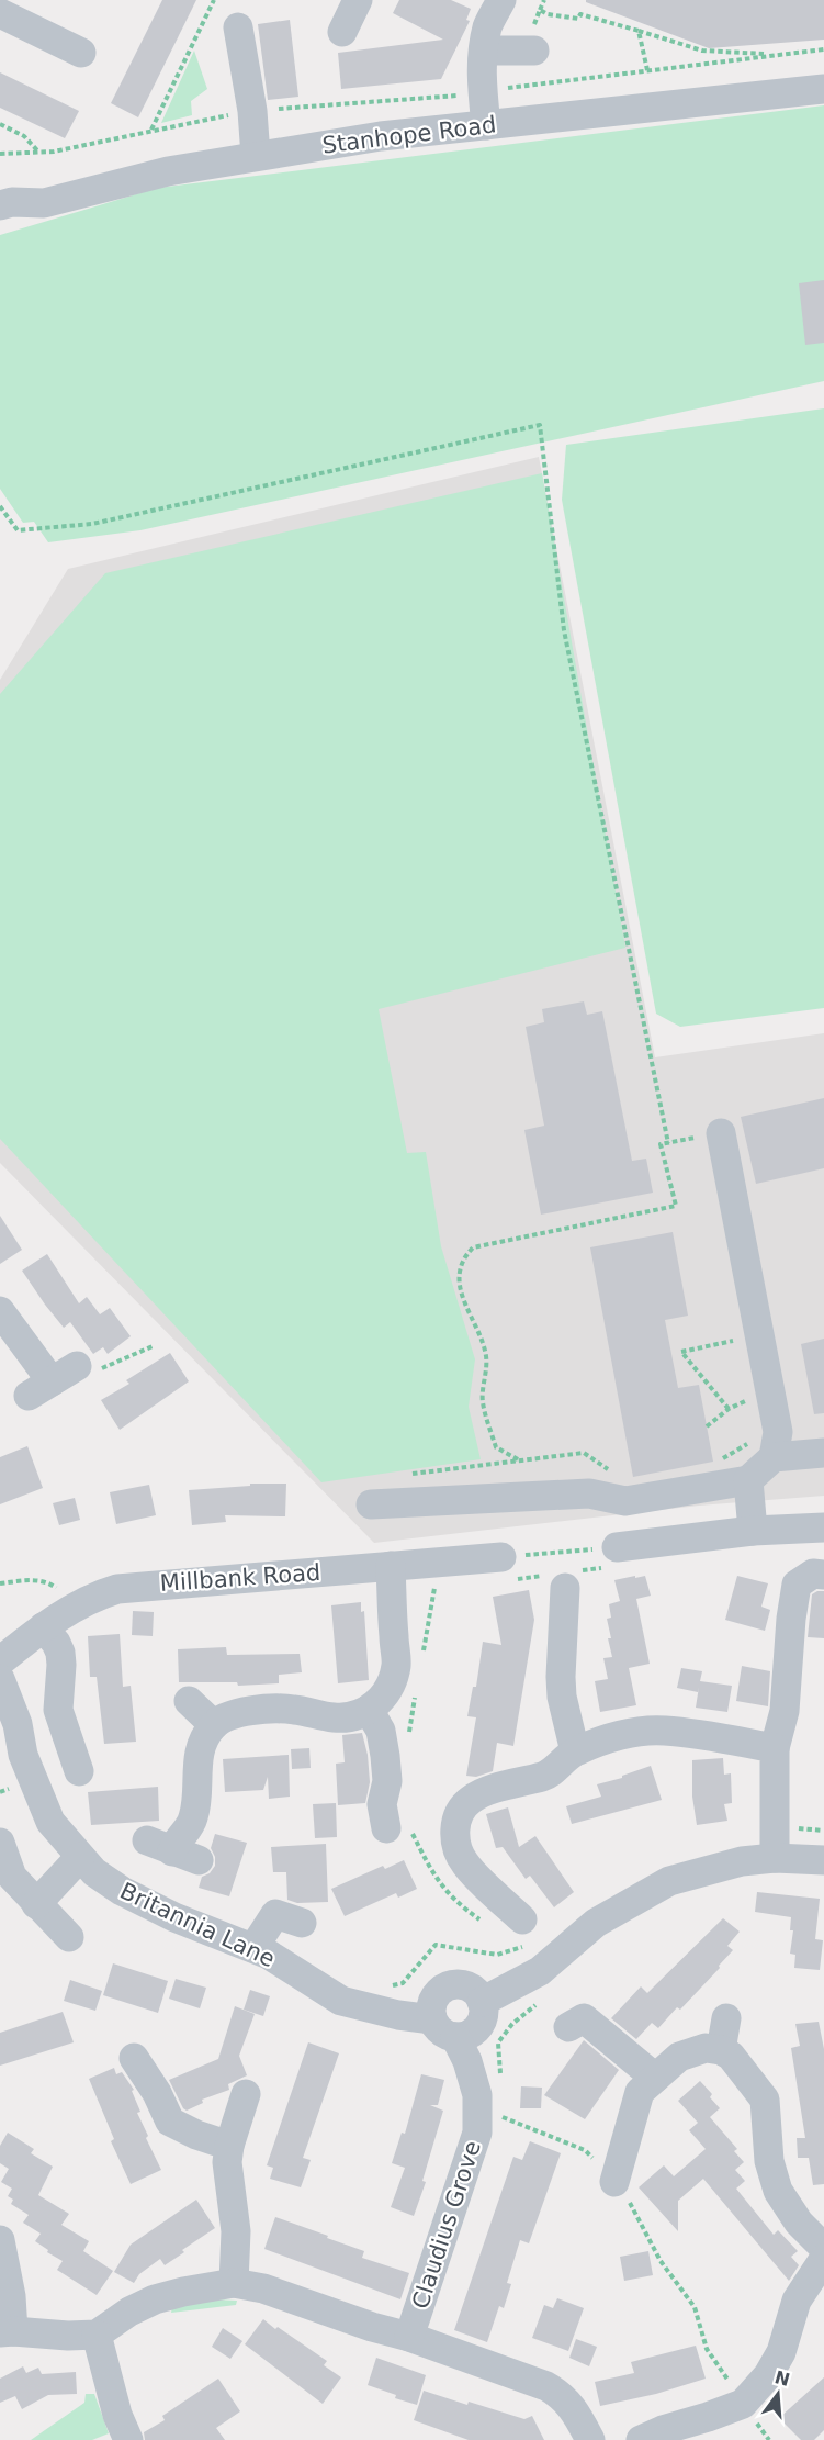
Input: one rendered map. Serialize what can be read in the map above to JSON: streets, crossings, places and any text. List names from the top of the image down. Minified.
{"streets":{"street":["Stanhope Road","Millbank Road","Britannia Lane","Claudius Grove"]},"crossings":[["Britannia Lane","Claudius Grove"]],"north":"top"}
